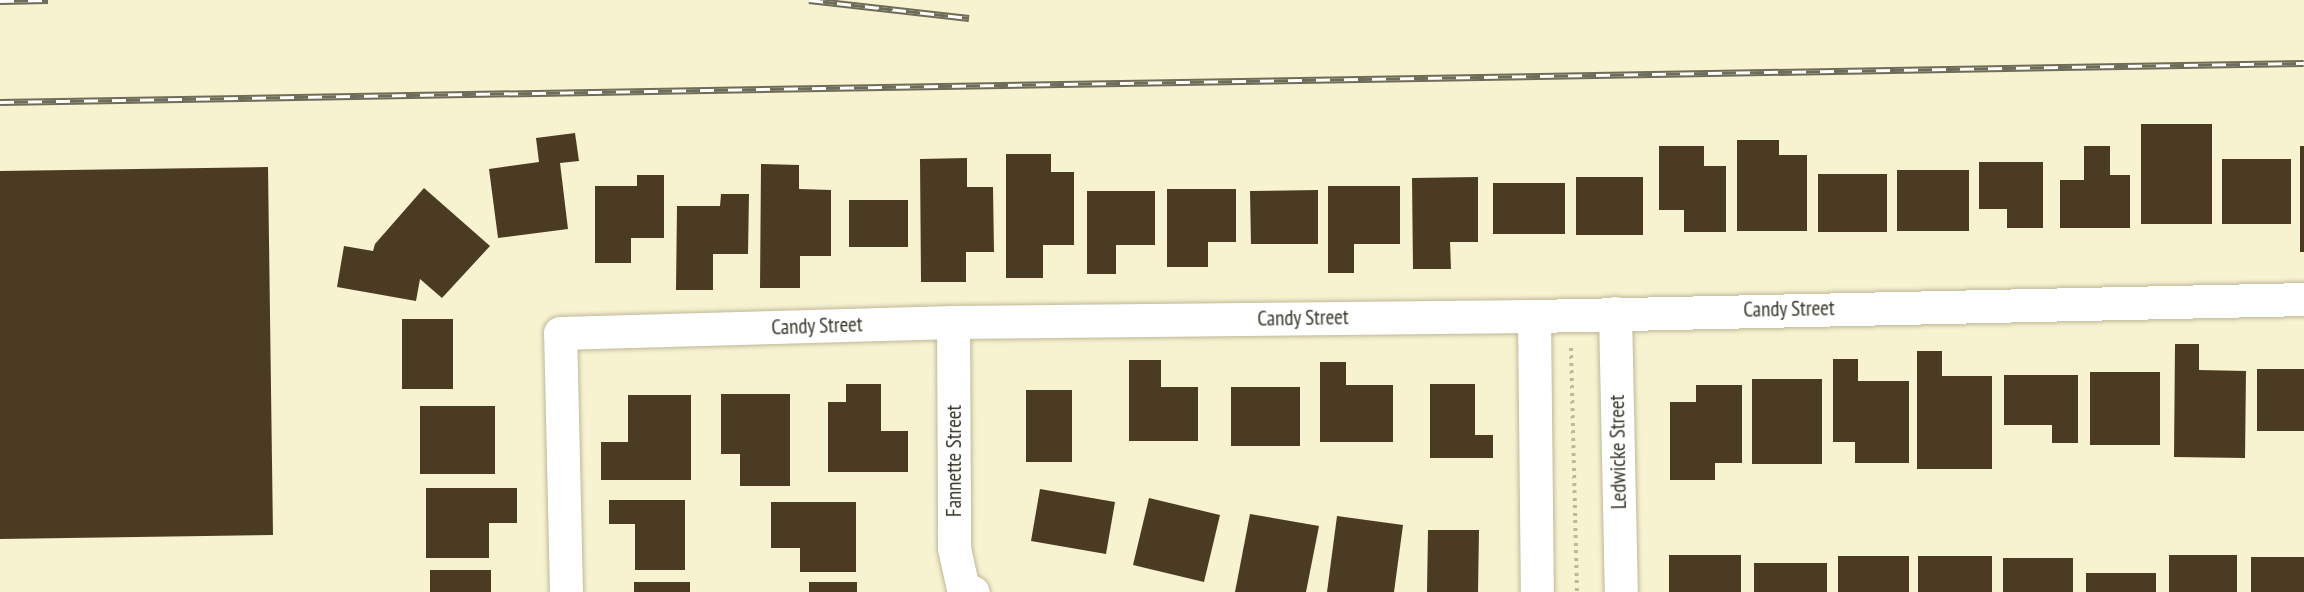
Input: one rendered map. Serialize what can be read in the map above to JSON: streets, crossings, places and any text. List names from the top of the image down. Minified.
{"streets":{"street":["Candy Street","Ledwicke Street","Fannette Street"]},"crossings":[["Candy Street","Ledwicke Street"],["Candy Street","Fannette Street"]]}
